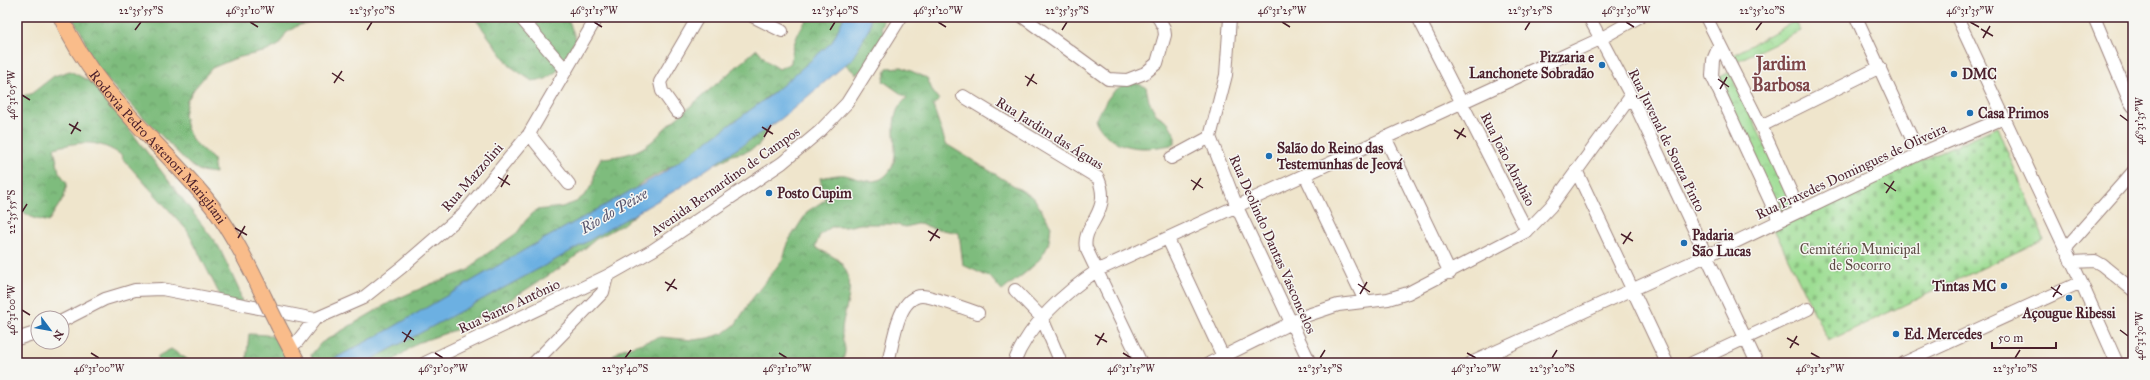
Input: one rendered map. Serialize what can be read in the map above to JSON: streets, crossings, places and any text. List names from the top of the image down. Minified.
{"streets":{"main road":["Rodovia Pedro Astenori Marigliani"],"street":["Rua Jardim das Águas","Rua Juvenal de Souza Pinto","Rua João Abrahão","Rua Praxedes Domingues de Oliveira","Rua Mazzolini","Avenida Bernardino de Campos","Rua Deolindo Dantas Vasconcelos","Rua Santo Antônio"]},"crossings":[["Rua Juvenal de Souza Pinto","Rua Praxedes Domingues de Oliveira"],["Rodovia Pedro Astenori Marigliani","Rua Mazzolini"],["Avenida Bernardino de Campos","Rua Santo Antônio"]],"districts":["Jardim Barbosa"],"water":["Rio do Peixe"],"parks":["Cemitério Municipal de Socorro"],"places":["Pizzaria e Lanchonete Sobradão","DMC","Casa Primos","Salão do Reino das Testemunhas de Jeová","Posto Cupim","Padaria São Lucas","Tintas MC","Açougue Ribessi","Ed. Mercedes"],"scale_bar":"50 m","north":"bottom right","coordinates":["22°35'55\"S","46°31'10\"W","22°35'50\"S","46°31'15\"W","22°35'40\"S","46°31'20\"W","22°35'35\"S","46°31'25\"W","22°35'25\"S","46°31'30\"W","22°35'20\"S","46°31'35\"W","46°31'05\"W","46°31'00\"W","22°35'10\"S"]}
